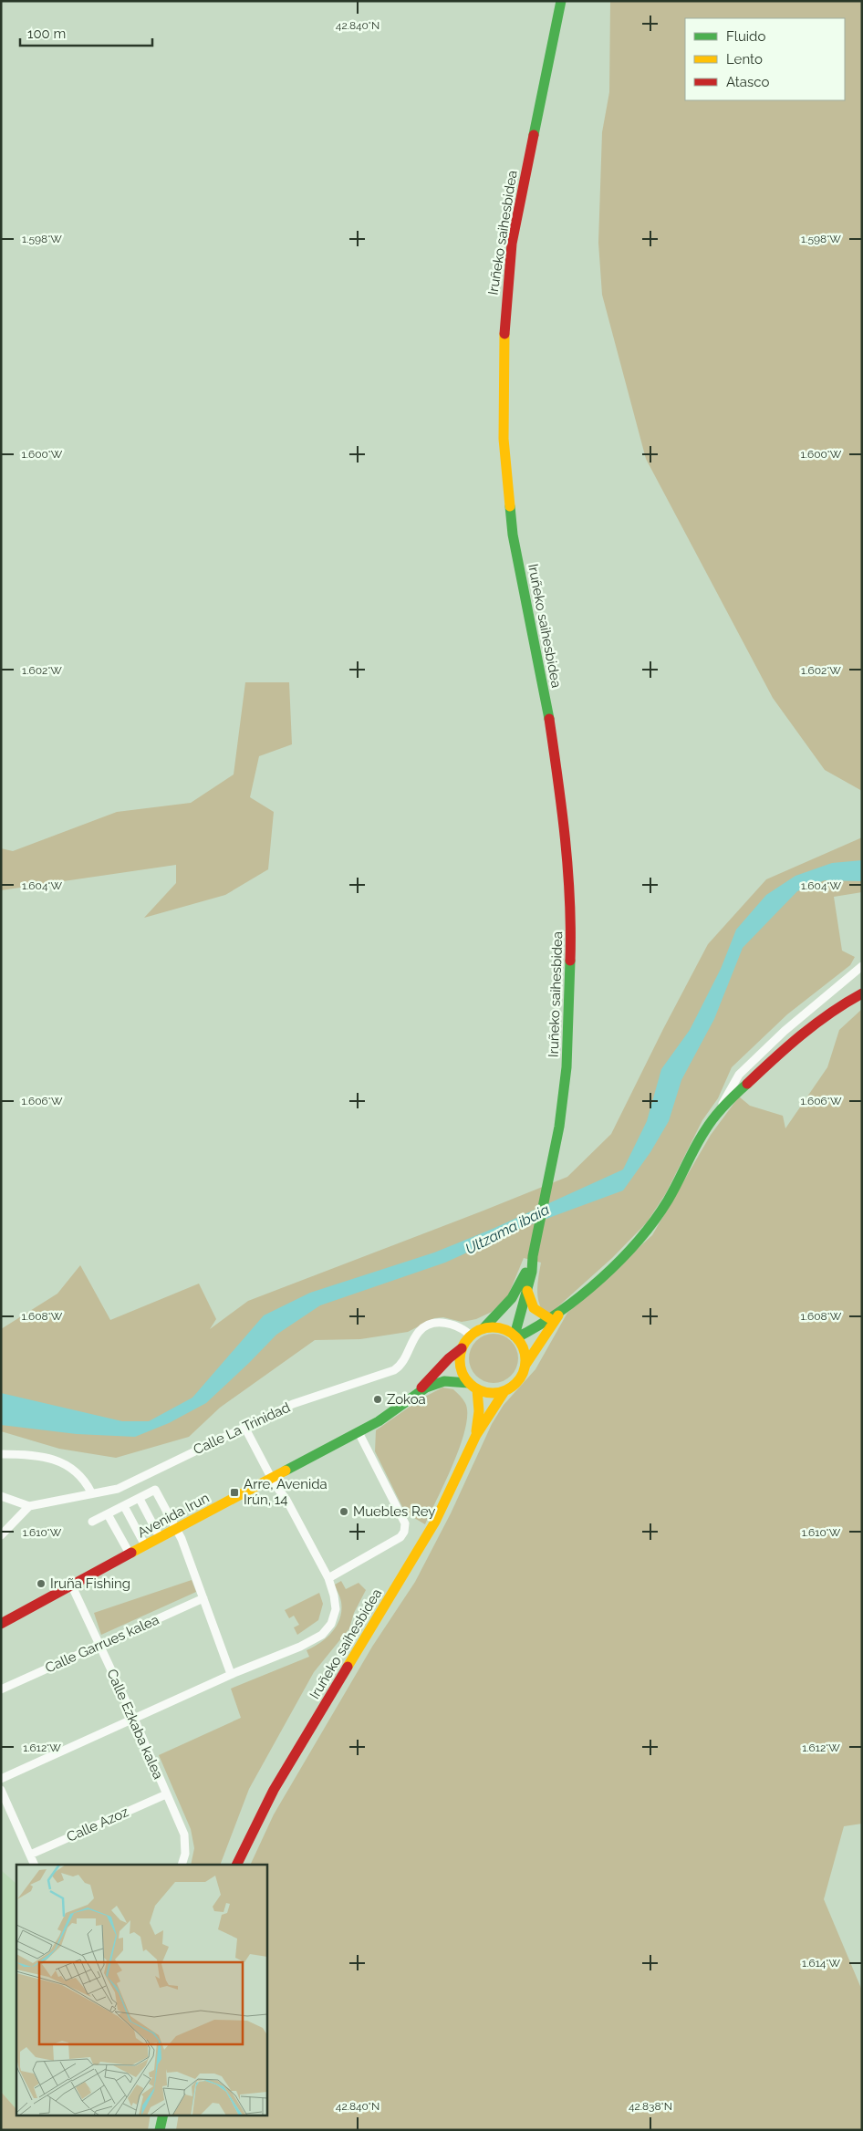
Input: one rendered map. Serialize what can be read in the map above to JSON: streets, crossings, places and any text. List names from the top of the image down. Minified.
{"streets":{"main road":["Iruñeko saihesbidea","Avenida Irun"],"street":["Calle La Trinidad","Calle Garrues kalea","Calle Ezkaba kalea","Calle Azoz"]},"crossings":[["Iruñeko saihesbidea","Calle La Trinidad"],["Avenida Irun","Calle Ezkaba kalea"],["Calle Garrues kalea","Calle Ezkaba kalea"],["Calle Ezkaba kalea","Calle Azoz"]],"water":["Ultzama ibaia"],"places":{"other":["Zokoa","Muebles Rey","Iruña Fishing"],"transit":["Arre, Avenida Irún, 14"]},"legend":["Fluido","Lento","Atasco"],"scale_bar":"100 m","coordinates":["42.840°N","1.598°W","1.600°W","1.602°W","1.604°W","1.606°W","1.608°W","1.610°W","1.612°W","1.614°W","42.838°N"]}
